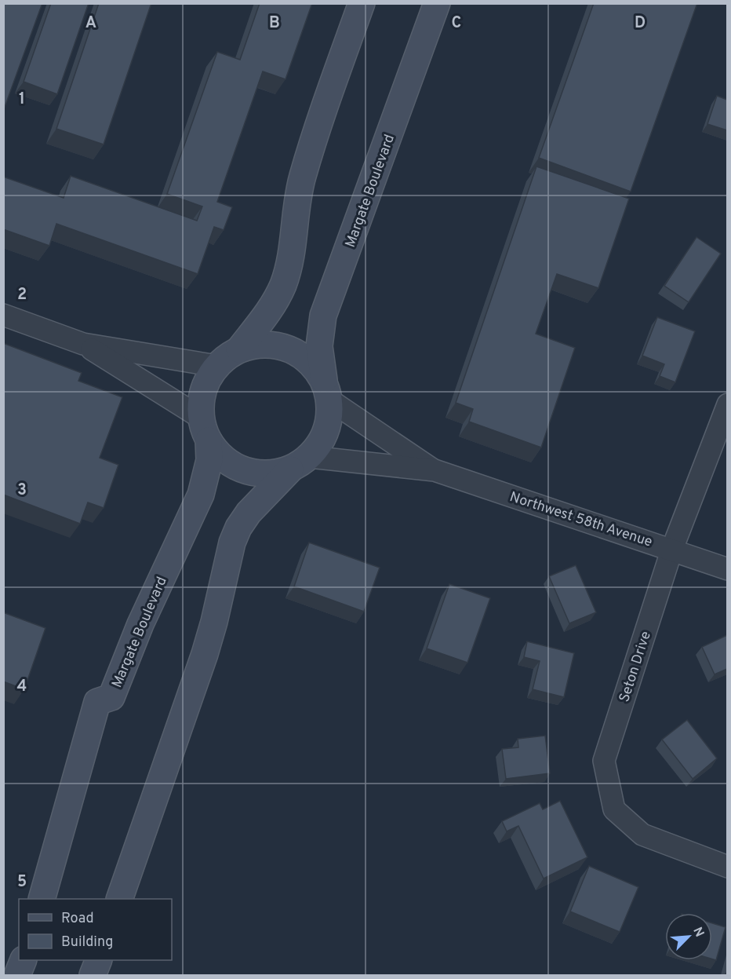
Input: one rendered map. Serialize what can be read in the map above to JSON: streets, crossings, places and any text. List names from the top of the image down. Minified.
{"streets":{"street":["Margate Boulevard","Northwest 58th Avenue","Seton Drive"]},"crossings":[["Margate Boulevard","Northwest 58th Avenue"],["Northwest 58th Avenue","Seton Drive"]],"legend":["Road","Building"],"north":"top right","grid":{"columns":["A","B","C","D"],"rows":["1","2","3","4","5"]}}
